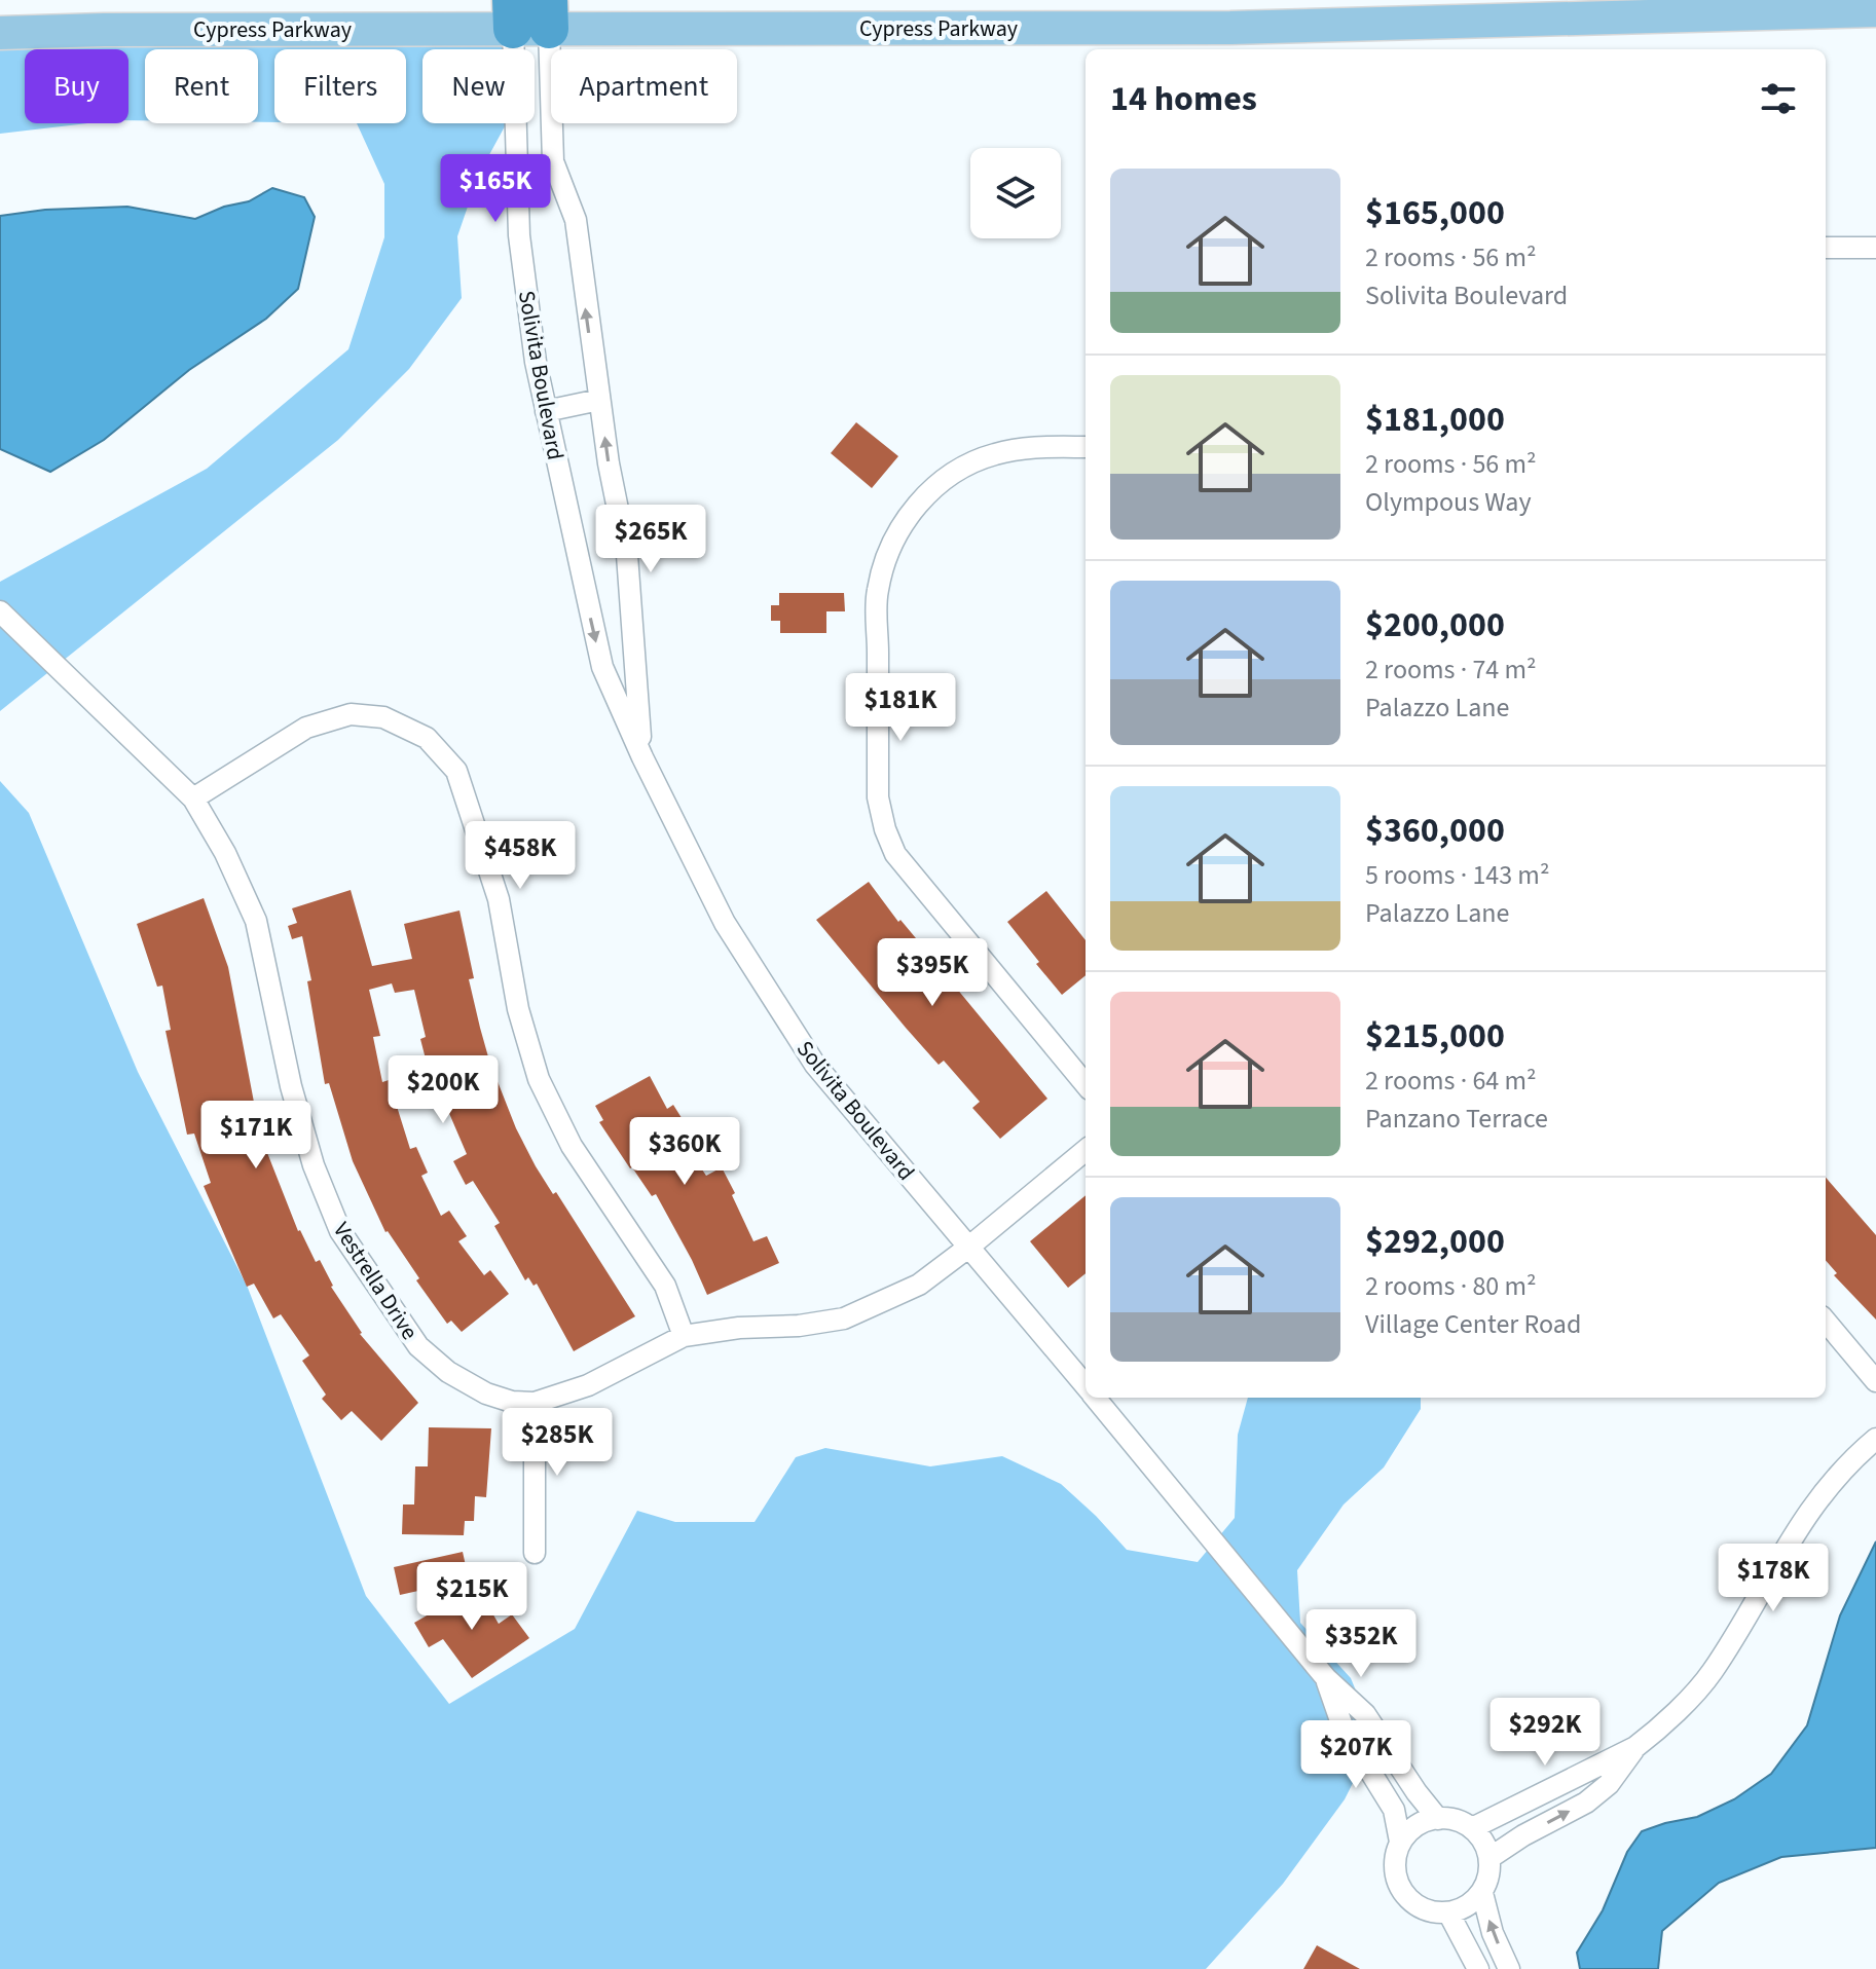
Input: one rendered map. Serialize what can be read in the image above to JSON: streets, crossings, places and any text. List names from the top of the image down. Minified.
{"streets":{"main road":["Cypress Parkway"],"street":["Solivita Boulevard","Vestrella Drive"]},"crossings":[["Cypress Parkway","Solivita Boulevard"],["Solivita Boulevard","Vestrella Drive"]],"page":{"chip":["Buy","Rent","Filters","New","Apartment"],"heading":"14 homes","list":[{"name":"$165,000","note":"2 rooms · 56 m² · Solivita Boulevard"},{"name":"$181,000","note":"2 rooms · 56 m² · Olympous Way"},{"name":"$200,000","note":"2 rooms · 74 m² · Palazzo Lane"},{"name":"$360,000","note":"5 rooms · 143 m² · Palazzo Lane"},{"name":"$215,000","note":"2 rooms · 64 m² · Panzano Terrace"},{"name":"$292,000","note":"2 rooms · 80 m² · Village Center Road"}],"price":["$165K","$265K","$181K","$458K","$395K","$200K","$171K","$360K","$285K","$178K","$215K","$352K","$292K","$207K"]}}
